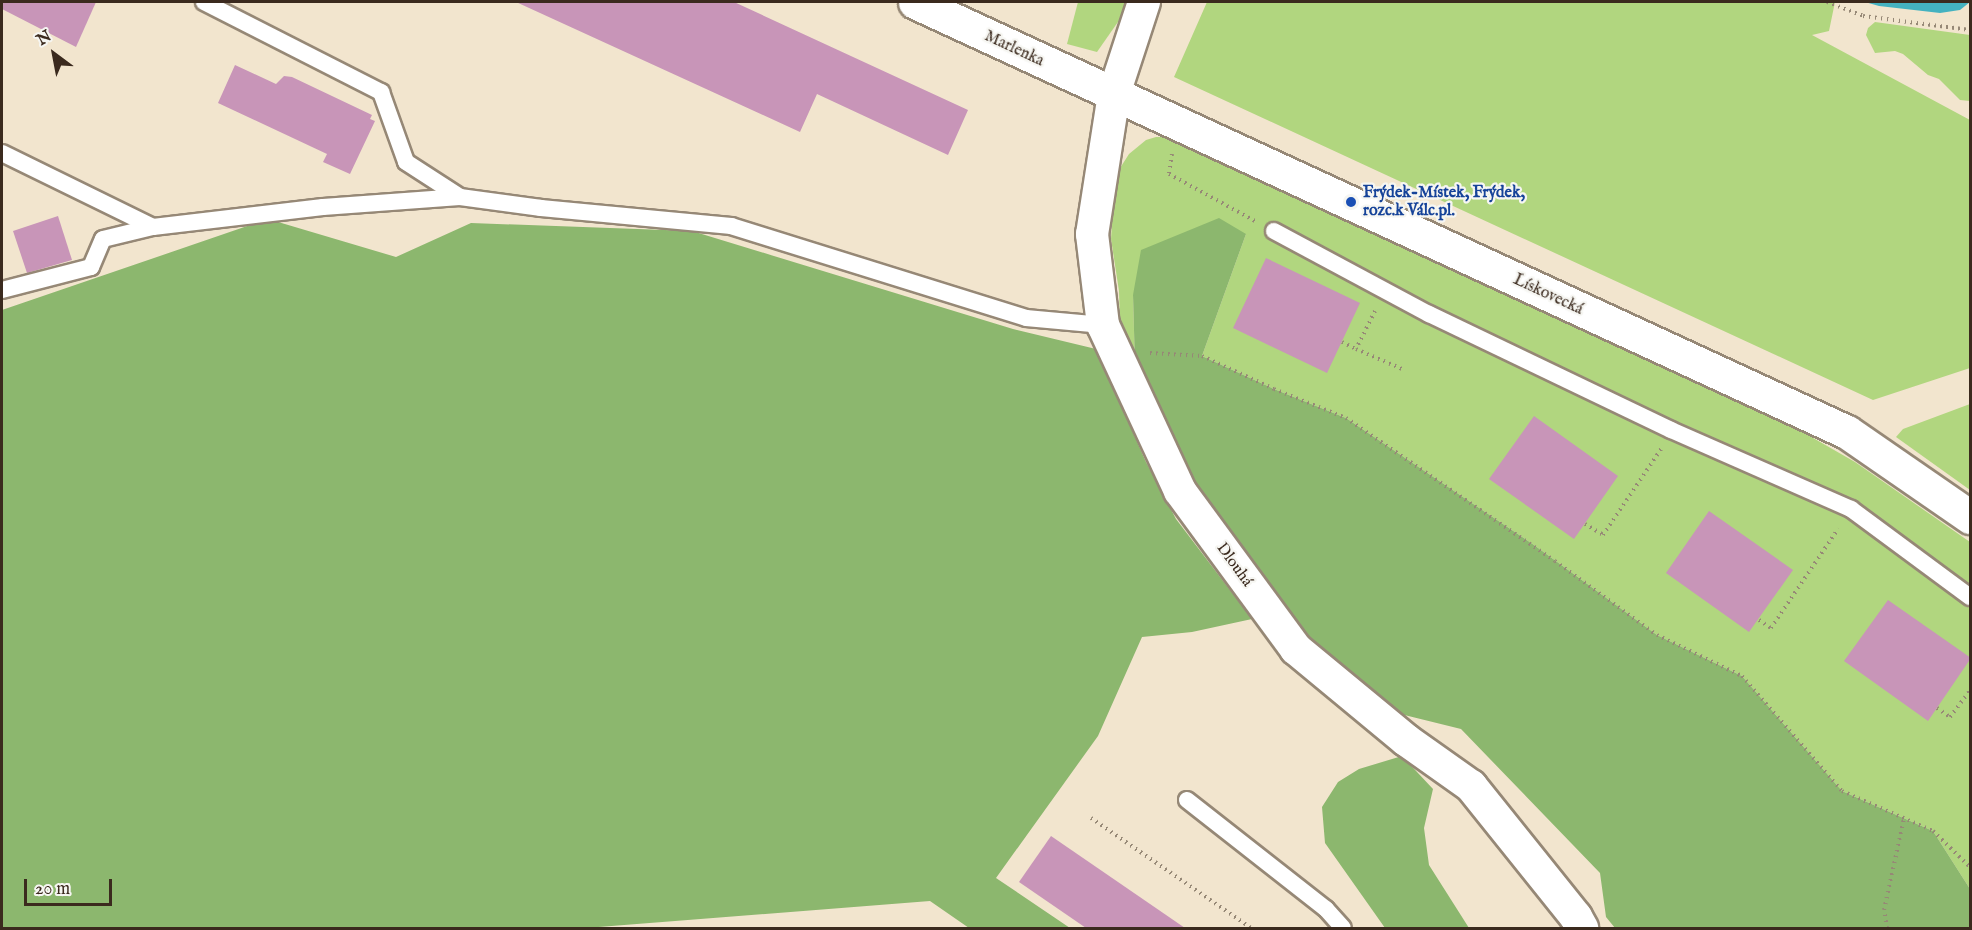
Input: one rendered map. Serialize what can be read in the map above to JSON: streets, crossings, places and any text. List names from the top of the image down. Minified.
{"streets":{"main road":["Marlenka","Lískovecká"],"street":["Dlouhá"]},"crossings":[["Marlenka","Lískovecká"],["Marlenka","Dlouhá"],["Lískovecká","Dlouhá"]],"places":["Frýdek-Místek, Frýdek, rozc.k Válc.pl."],"scale_bar":"20 m","north":"top left"}
